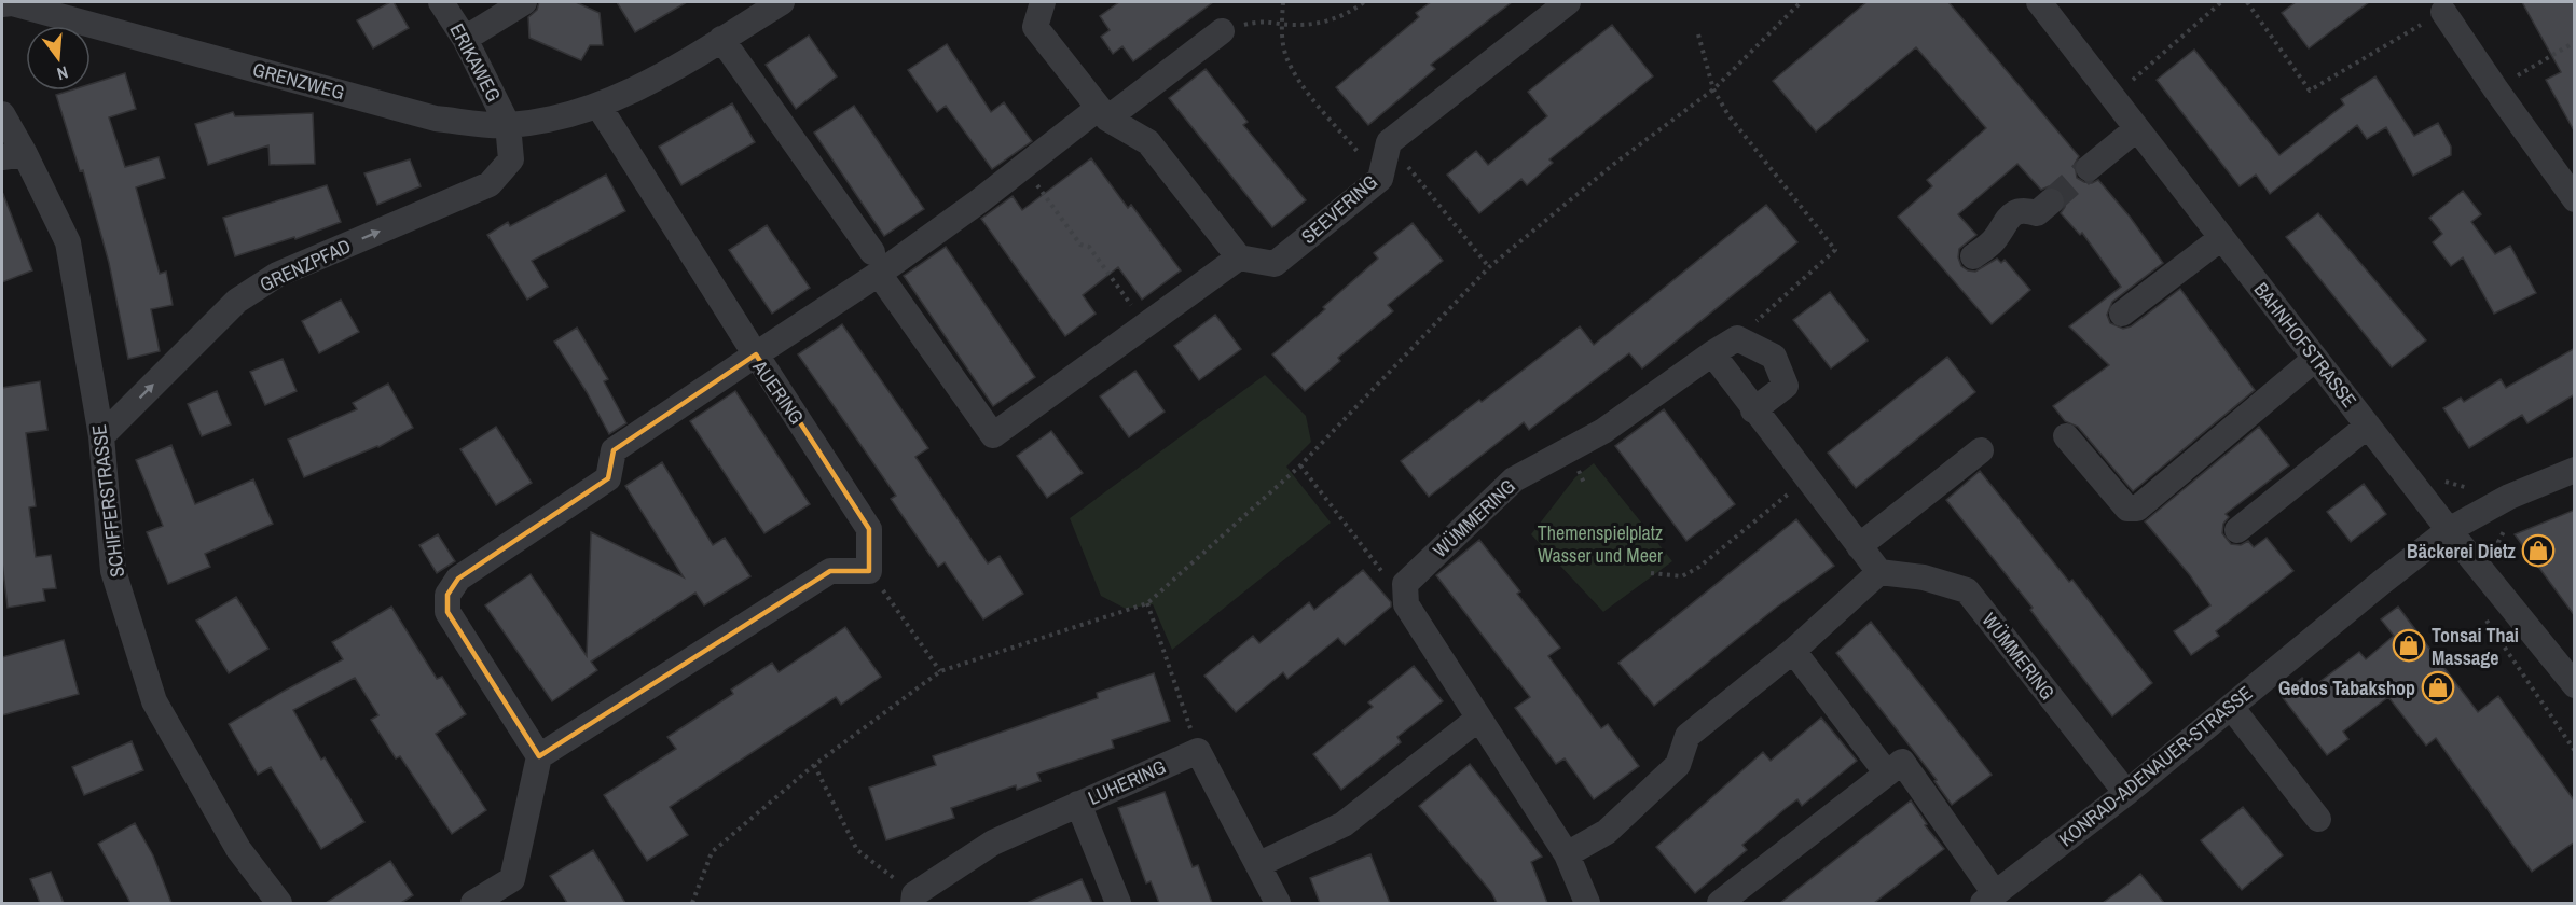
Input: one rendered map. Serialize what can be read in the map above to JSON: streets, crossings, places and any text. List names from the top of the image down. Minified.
{"streets":{"street":["ERIKAWEG","GRENZWEG","SEEVERING","GRENZPFAD","BAHNHOFSTRASSE","AUERING","SCHIFFERSTRASSE","WÜMMERING","KONRAD-ADENAUER-STRASSE","LUHERING"]},"crossings":[["ERIKAWEG","GRENZWEG"],["ERIKAWEG","GRENZPFAD"],["GRENZWEG","GRENZPFAD"],["GRENZPFAD","SCHIFFERSTRASSE"],["BAHNHOFSTRASSE","KONRAD-ADENAUER-STRASSE"],["WÜMMERING","KONRAD-ADENAUER-STRASSE"]],"one_way":["GRENZPFAD"],"parks":["Themenspielplatz Wasser und Meer"],"places":{"shop":["Bäckerei Dietz","Tonsai Thai Massage","Gedos Tabakshop"]},"north":"bottom"}
